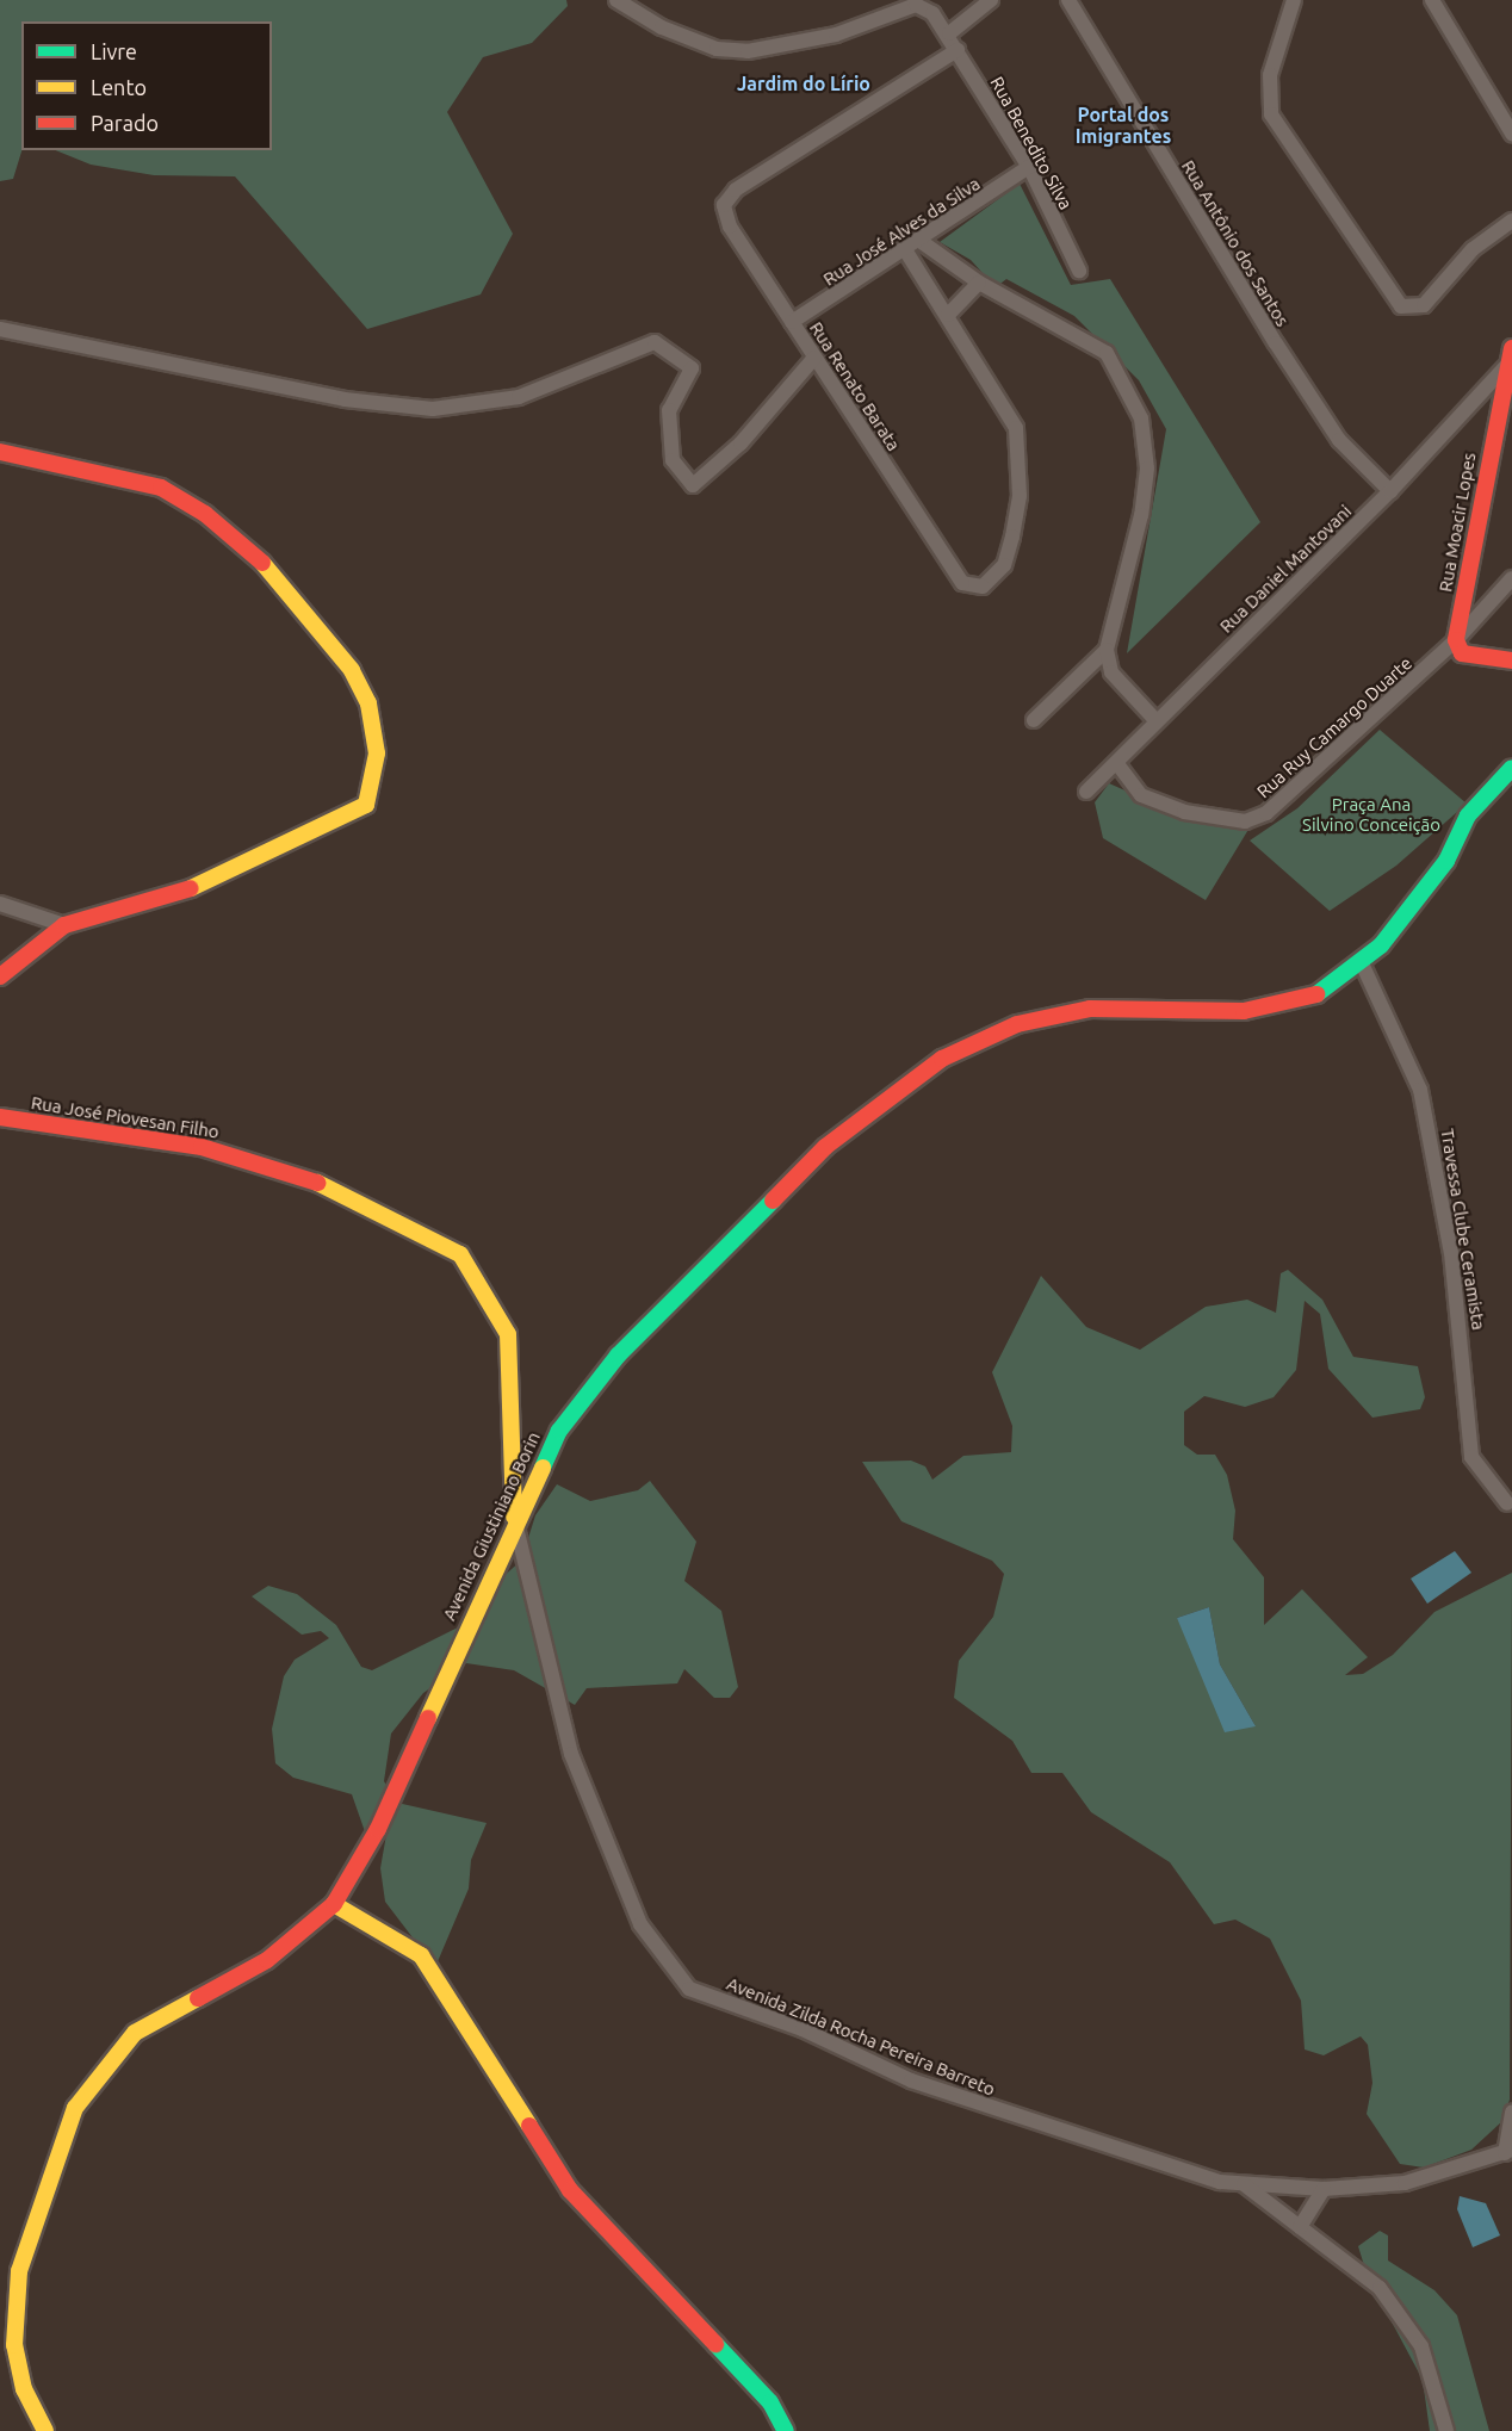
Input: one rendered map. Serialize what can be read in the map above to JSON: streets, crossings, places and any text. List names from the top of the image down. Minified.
{"streets":{"street":["Rua Benedito Silva","Rua José Alves da Silva","Rua Antônio dos Santos","Rua Renato Barata","Rua Moacir Lopes","Rua Daniel Mantovani","Rua Ruy Camargo Duarte","Rua José Piovesan Filho","Travessa Clube Ceramista","Avenida Giustiniano Borin","Avenida Zilda Rocha Pereira Barreto"]},"crossings":[["Rua Benedito Silva","Rua José Alves da Silva"],["Rua Benedito Silva","Rua Renato Barata"],["Rua José Alves da Silva","Rua Renato Barata"],["Rua Antônio dos Santos","Rua Daniel Mantovani"],["Rua Moacir Lopes","Rua Daniel Mantovani"],["Rua Moacir Lopes","Rua Ruy Camargo Duarte"],["Rua Daniel Mantovani","Rua Ruy Camargo Duarte"],["Rua José Piovesan Filho","Avenida Giustiniano Borin"],["Rua José Piovesan Filho","Avenida Zilda Rocha Pereira Barreto"],["Travessa Clube Ceramista","Avenida Giustiniano Borin"],["Avenida Giustiniano Borin","Avenida Zilda Rocha Pereira Barreto"]],"districts":["Jardim do Lírio","Portal dos Imigrantes"],"parks":["Praça Ana Silvino Conceição"],"legend":["Livre","Lento","Parado"]}
